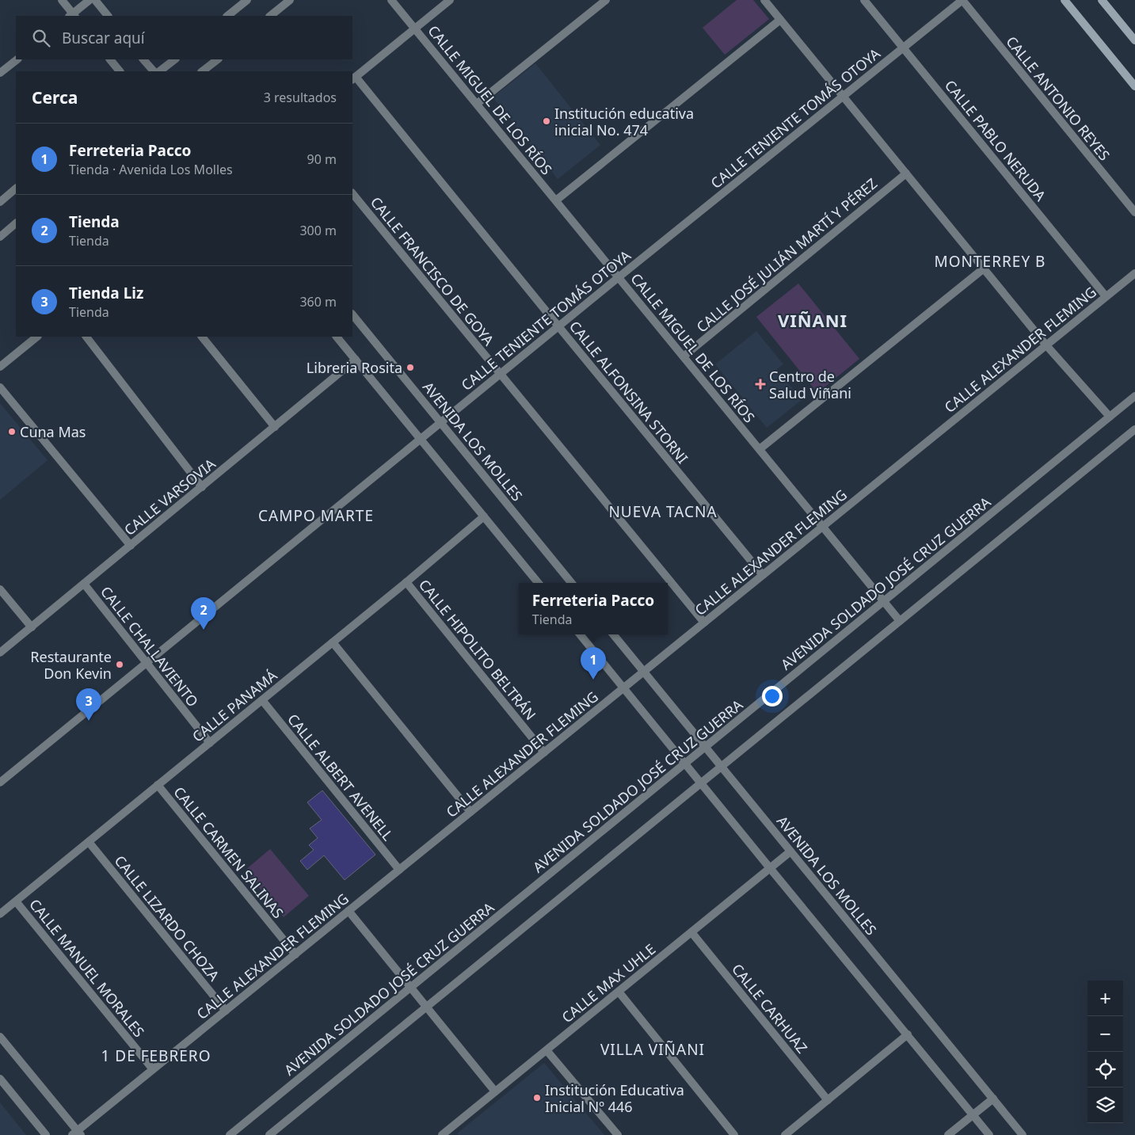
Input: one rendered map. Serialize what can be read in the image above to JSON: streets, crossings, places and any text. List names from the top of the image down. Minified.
{"streets":{"street":["CALLE ANTONIO REYES","CALLE MIGUEL DE LOS RÍOS","CALLE TENIENTE TOMÁS OTOYA","CALLE PABLO NERUDA","CALLE JOSÉ JULIÁN MARTÍ Y PÉREZ","CALLE FRANCISCO DE GOYA","CALLE ALEXANDER FLEMING","CALLE ALFONSINA STORNI","AVENIDA LOS MOLLES","CALLE VARSOVIA","AVENIDA SOLDADO JOSÉ CRUZ GUERRA","CALLE CHALLAVIENTO","CALLE HIPOLITO BELTRÁN","CALLE PANAMÁ","CALLE ALBERT AVENELL","CALLE CARMEN SALINAS","CALLE LIZARDO CHOZA","CALLE MANUEL MORALES","CALLE MAX UHLE","CALLE CARHUAZ"]},"crossings":[["CALLE ANTONIO REYES","CALLE TENIENTE TOMÁS OTOYA"],["CALLE MIGUEL DE LOS RÍOS","CALLE TENIENTE TOMÁS OTOYA"],["CALLE MIGUEL DE LOS RÍOS","CALLE JOSÉ JULIÁN MARTÍ Y PÉREZ"],["CALLE MIGUEL DE LOS RÍOS","CALLE ALEXANDER FLEMING"],["CALLE MIGUEL DE LOS RÍOS","AVENIDA SOLDADO JOSÉ CRUZ GUERRA"],["CALLE TENIENTE TOMÁS OTOYA","CALLE PABLO NERUDA"],["CALLE TENIENTE TOMÁS OTOYA","CALLE FRANCISCO DE GOYA"],["CALLE TENIENTE TOMÁS OTOYA","CALLE ALFONSINA STORNI"],["CALLE TENIENTE TOMÁS OTOYA","AVENIDA LOS MOLLES"],["CALLE TENIENTE TOMÁS OTOYA","CALLE CHALLAVIENTO"],["CALLE PABLO NERUDA","CALLE ALEXANDER FLEMING"],["CALLE FRANCISCO DE GOYA","CALLE ALEXANDER FLEMING"],["CALLE ALEXANDER FLEMING","CALLE ALFONSINA STORNI"],["CALLE ALEXANDER FLEMING","AVENIDA LOS MOLLES"],["CALLE ALEXANDER FLEMING","CALLE HIPOLITO BELTRÁN"],["CALLE ALEXANDER FLEMING","CALLE ALBERT AVENELL"],["CALLE ALEXANDER FLEMING","CALLE CARMEN SALINAS"],["CALLE ALEXANDER FLEMING","CALLE LIZARDO CHOZA"],["CALLE ALEXANDER FLEMING","CALLE MANUEL MORALES"],["AVENIDA LOS MOLLES","AVENIDA SOLDADO JOSÉ CRUZ GUERRA"],["AVENIDA LOS MOLLES","CALLE MAX UHLE"],["CALLE VARSOVIA","CALLE CHALLAVIENTO"],["CALLE CHALLAVIENTO","CALLE PANAMÁ"],["CALLE HIPOLITO BELTRÁN","CALLE PANAMÁ"],["CALLE PANAMÁ","CALLE ALBERT AVENELL"],["CALLE PANAMÁ","CALLE CARMEN SALINAS"],["CALLE PANAMÁ","CALLE LIZARDO CHOZA"],["CALLE PANAMÁ","CALLE MANUEL MORALES"],["CALLE MAX UHLE","CALLE CARHUAZ"]],"districts":["MONTERREY B","VIÑANI","NUEVA TACNA","CAMPO MARTE","VILLA VIÑANI","1 DE FEBRERO"],"places":{"other":["Institución educativa inicial No. 474","Libreria Rosita","Cuna Mas","Restaurante Don Kevin","Institución Educativa Inicial Nº 446"],"health":["Centro de Salud Viñani"]},"page":{"search":"Buscar aquí","heading":["Cerca","3 resultados"],"list":[{"mark":"1","name":"Ferreteria Pacco","note":"Tienda · Avenida Los Molles","value":"90 m"},{"mark":"2","name":"Tienda","note":"Tienda","value":"300 m"},{"mark":"3","name":"Tienda Liz","note":"Tienda","value":"360 m"}],"popup":["Ferreteria Pacco","Tienda"],"pins":["2","1","3"],"map_buttons":["+","−"]}}
